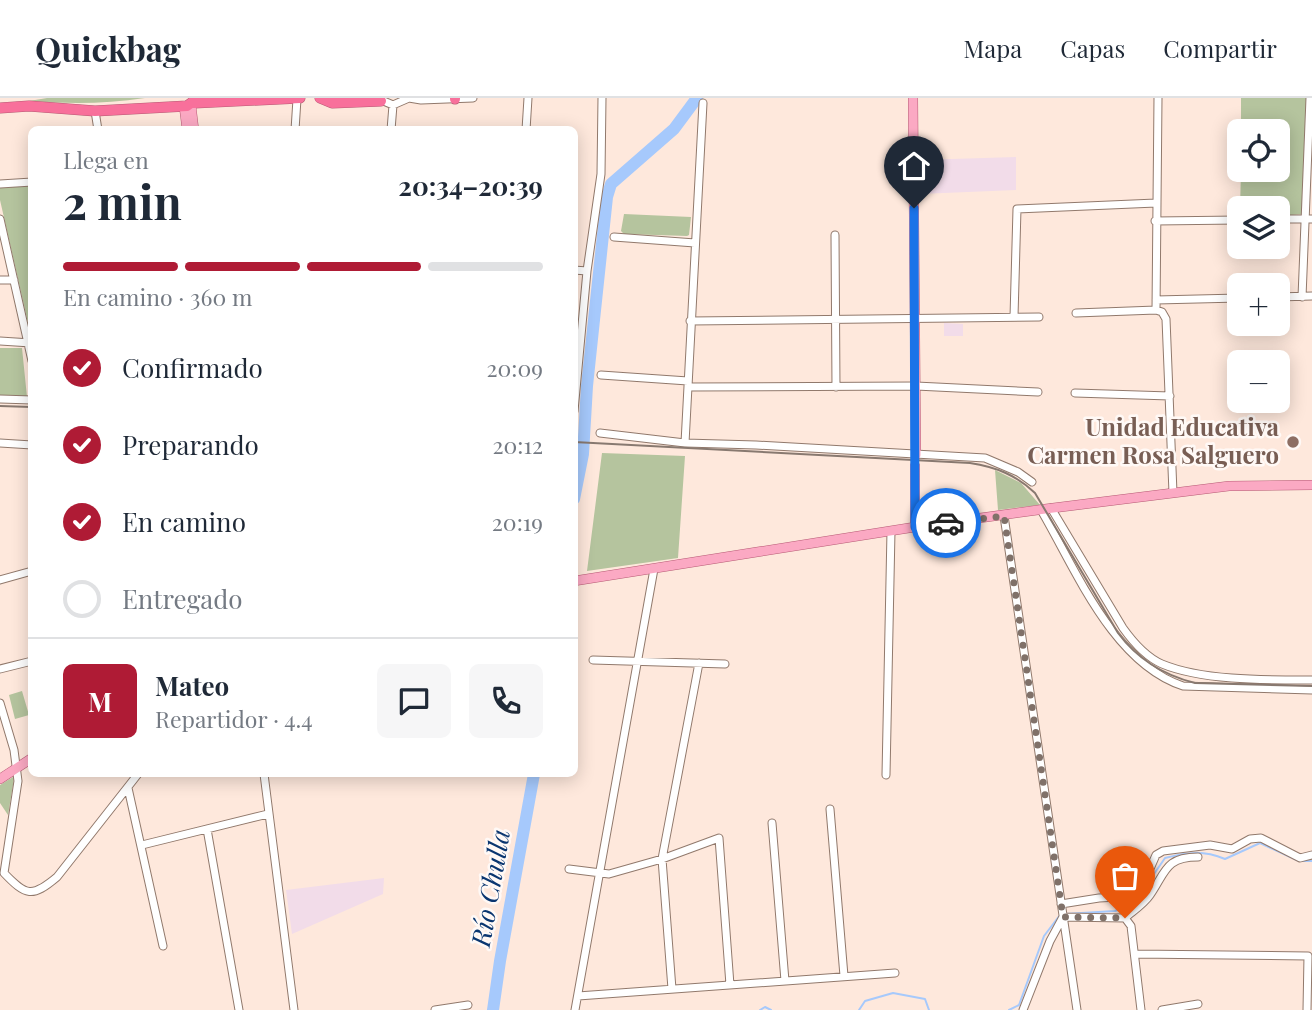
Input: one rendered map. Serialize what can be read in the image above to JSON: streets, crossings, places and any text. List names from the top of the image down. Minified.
{"water":["Río Chulla"],"places":["Unidad Educativa Carmen Rosa Salguero"],"page":{"header":"Quickbag","nav":["Mapa","Capas","Compartir"],"map_buttons":["+","−"],"heading":["2 min","Llega en","20:34–20:39"],"panel":["Mateo","Repartidor · 4.4"],"bar":"En camino · 360 m","list":[["Confirmado","20:09"],["Preparando","20:12"],["En camino","20:19"],"Entregado"],"round":"M"}}
